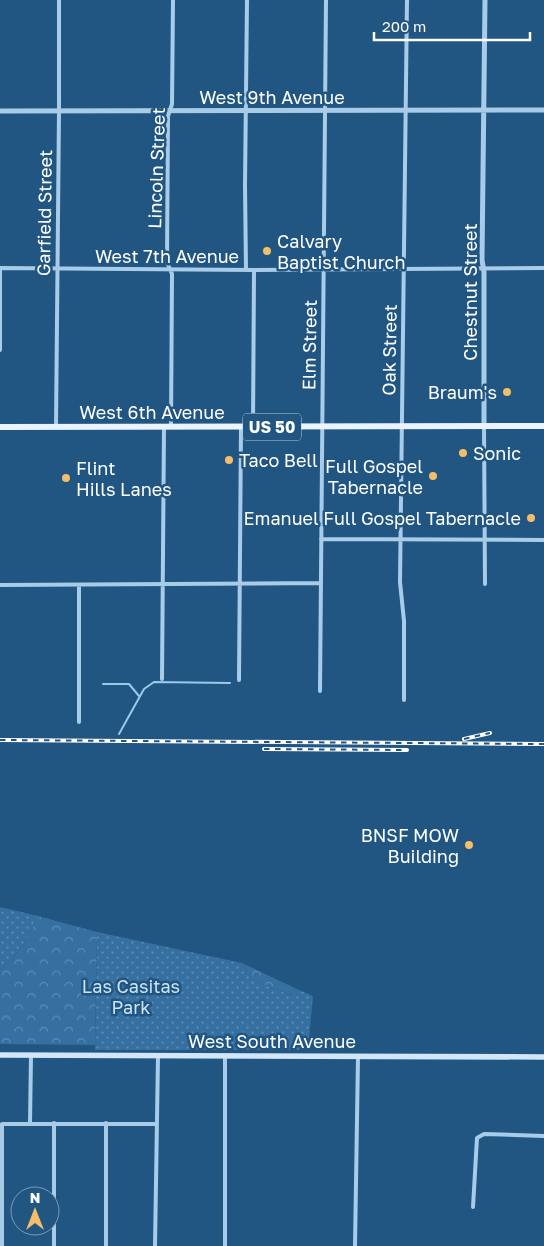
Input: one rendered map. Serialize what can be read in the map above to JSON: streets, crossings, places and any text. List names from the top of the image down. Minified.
{"streets":{"main road":["West 6th Avenue","US 50","West South Avenue"],"street":["West 9th Avenue","Lincoln Street","Garfield Street","West 7th Avenue","Chestnut Street","Elm Street","Oak Street"]},"crossings":[["West 9th Avenue","Lincoln Street"],["West 9th Avenue","Garfield Street"],["West 9th Avenue","Chestnut Street"],["West 9th Avenue","Elm Street"],["West 9th Avenue","Oak Street"],["Lincoln Street","West 7th Avenue"],["Lincoln Street","West 6th Avenue"],["Garfield Street","West 7th Avenue"],["Garfield Street","West 6th Avenue"],["West 7th Avenue","Chestnut Street"],["West 7th Avenue","Elm Street"],["West 7th Avenue","Oak Street"],["Chestnut Street","West 6th Avenue"],["Elm Street","West 6th Avenue"],["Oak Street","West 6th Avenue"]],"parks":["Las Casitas Park"],"places":["Calvary Baptist Church","Braum's","Sonic","Taco Bell","Full Gospel Tabernacle","Flint Hills Lanes","Emanuel Full Gospel Tabernacle","BNSF MOW Building"],"scale_bar":"200 m","north":"top"}
